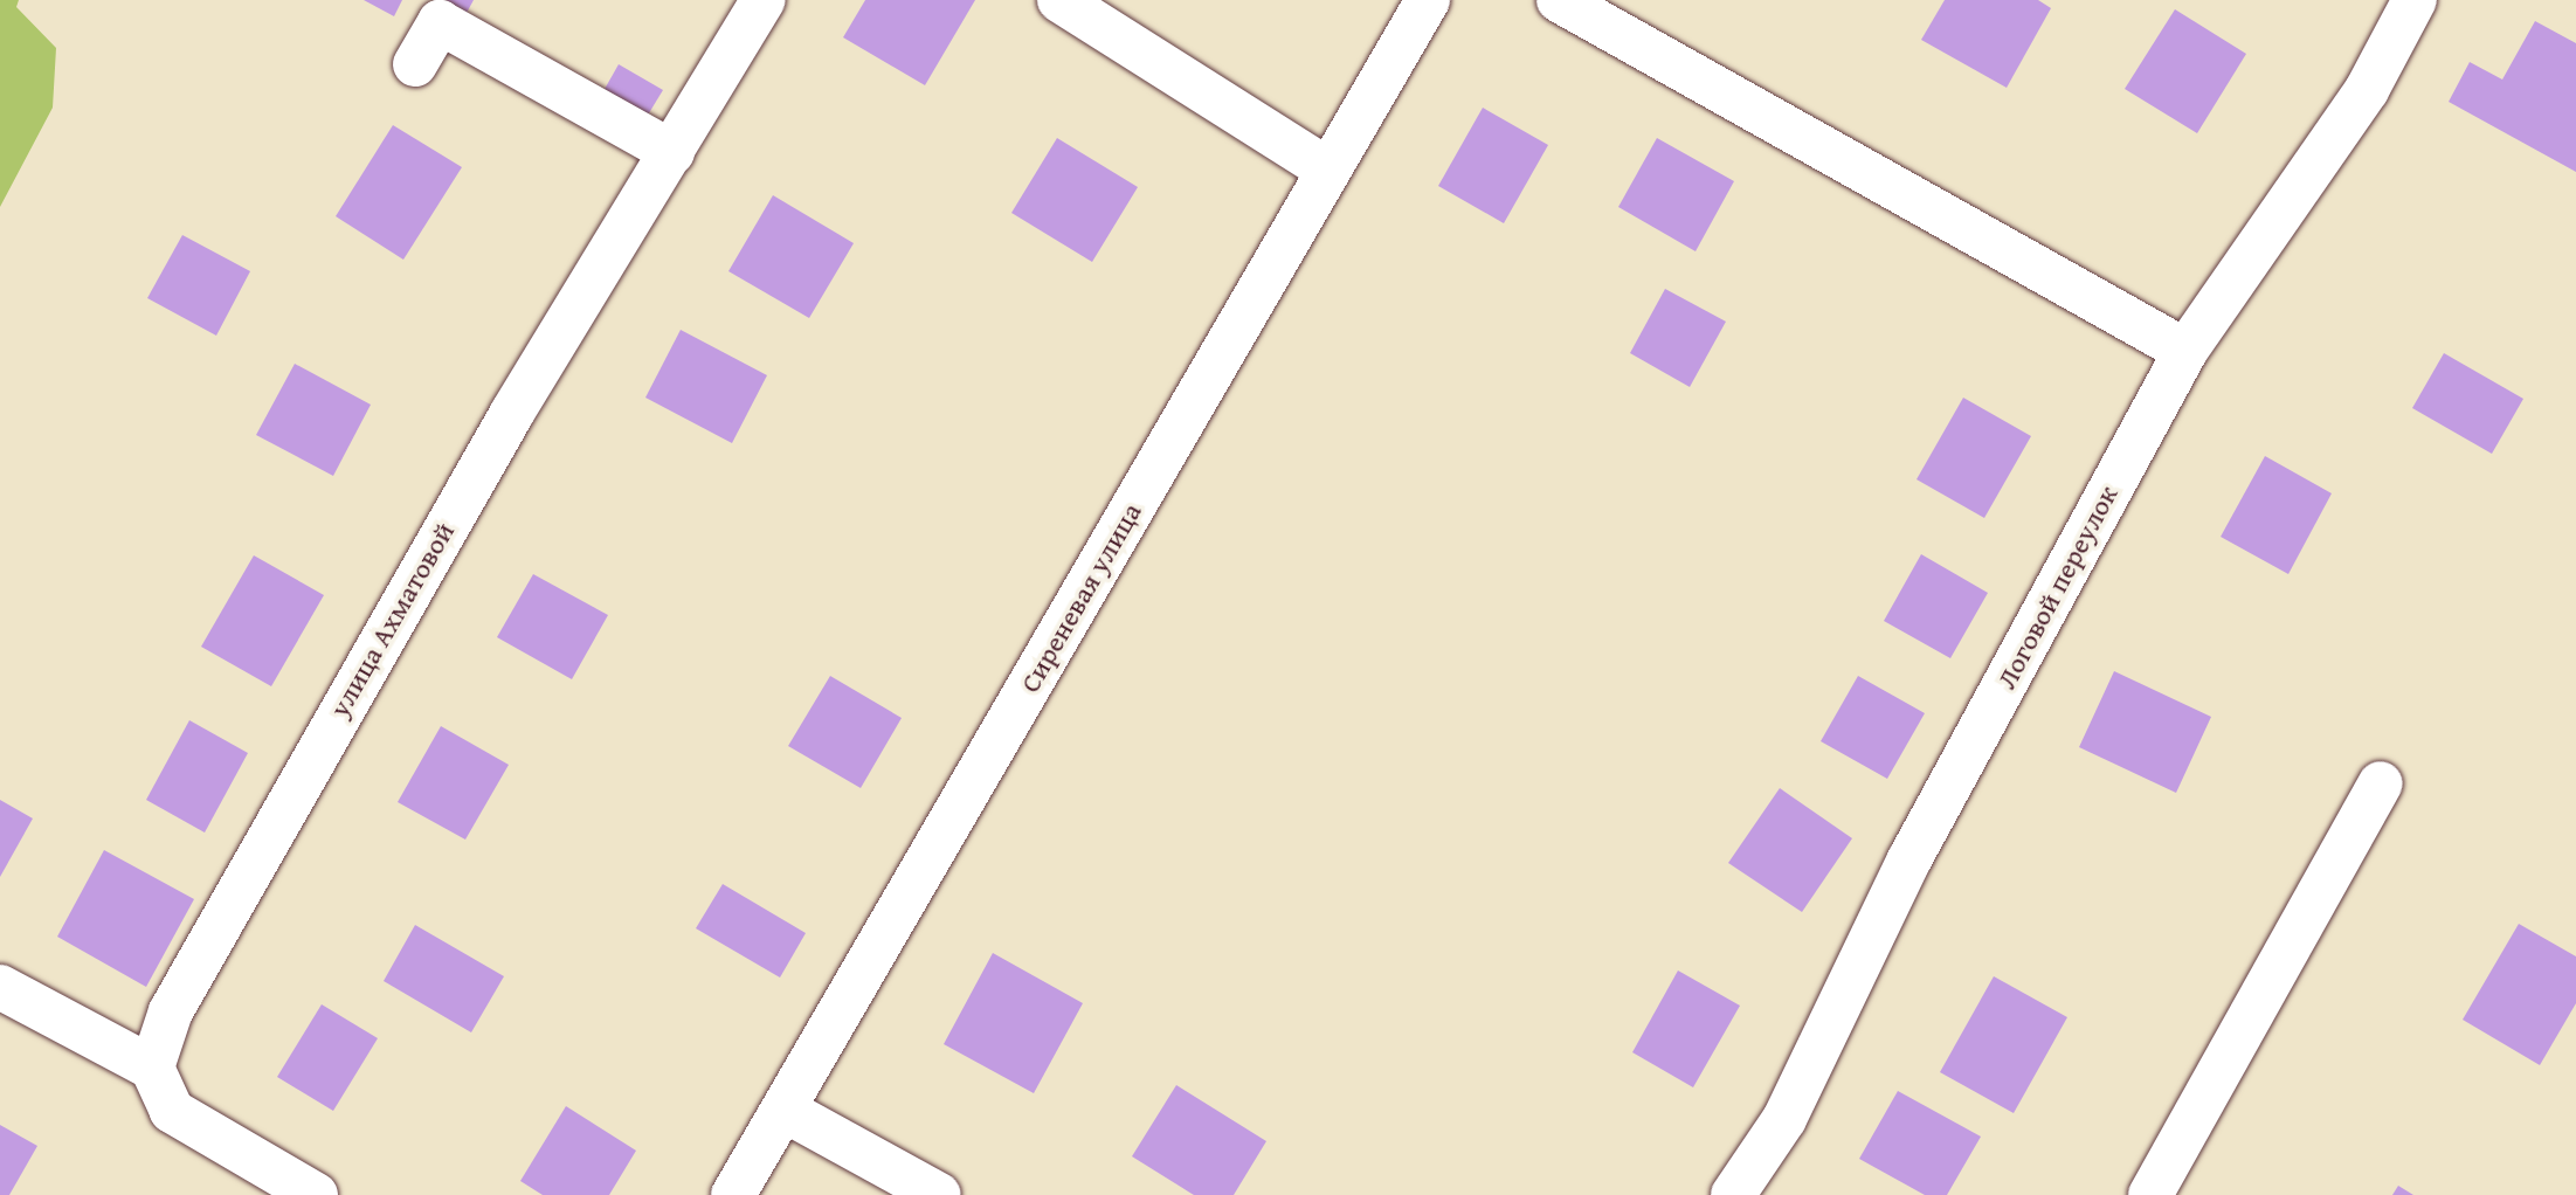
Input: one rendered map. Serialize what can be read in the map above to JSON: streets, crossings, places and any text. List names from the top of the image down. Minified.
{"streets":{"street":["Логовой переулок","Сиреневая улица","улица Ахматовой"]}}
